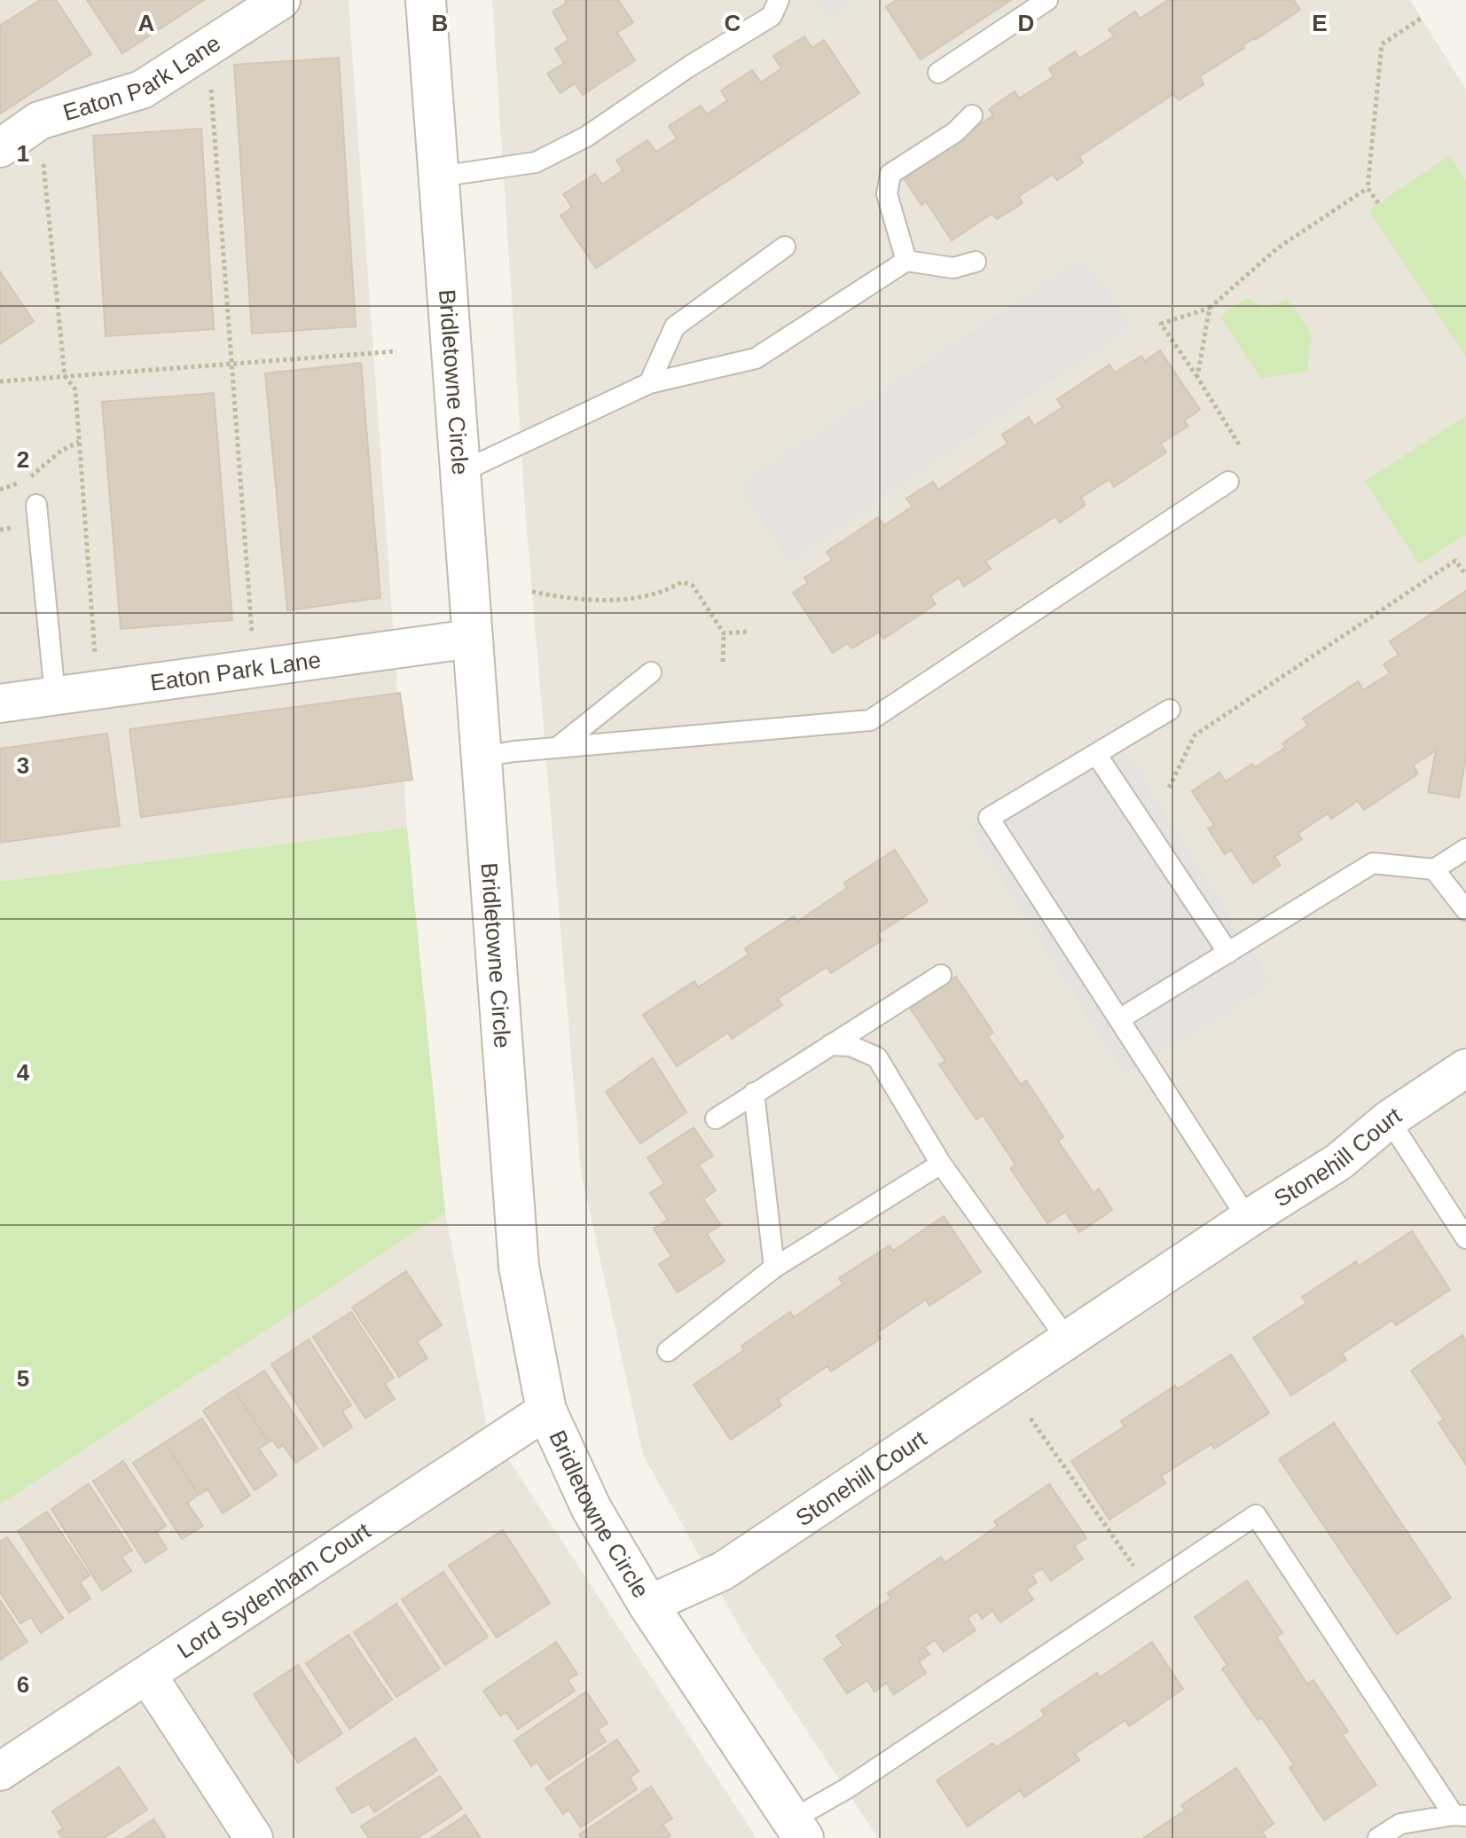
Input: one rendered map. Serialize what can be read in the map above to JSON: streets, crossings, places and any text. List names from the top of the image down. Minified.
{"streets":{"street":["Eaton Park Lane","Bridletowne Circle","Stonehill Court","Lord Sydenham Court"]},"crossings":[["Eaton Park Lane","Bridletowne Circle"],["Bridletowne Circle","Stonehill Court"],["Bridletowne Circle","Lord Sydenham Court"]],"grid":{"columns":["A","B","C","D","E"],"rows":["1","2","3","4","5","6"]}}
